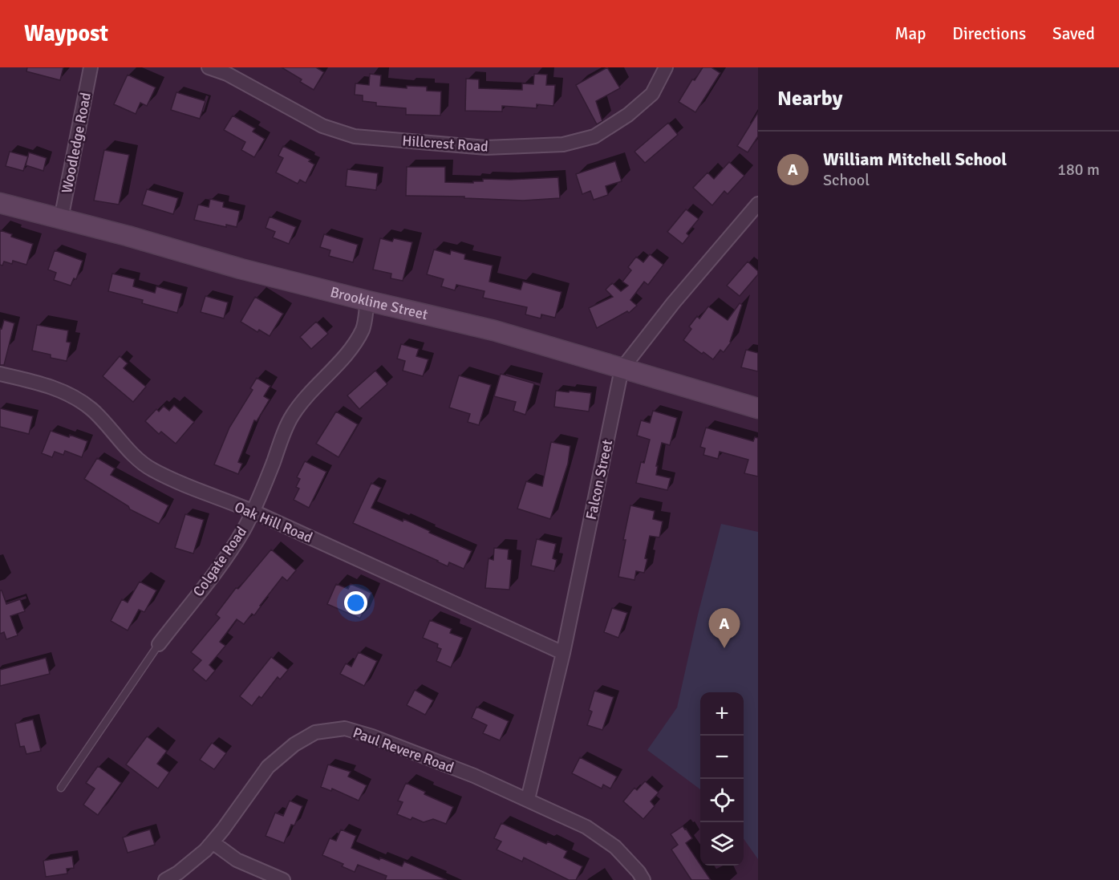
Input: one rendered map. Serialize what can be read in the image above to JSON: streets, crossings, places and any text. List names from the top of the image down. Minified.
{"streets":{"street":["Woodledge Road","Hillcrest Road","Brookline Street","Falcon Street","Oak Hill Road","Colgate Road","Paul Revere Road"]},"crossings":[["Woodledge Road","Brookline Street"],["Brookline Street","Falcon Street"],["Brookline Street","Colgate Road"],["Falcon Street","Oak Hill Road"],["Falcon Street","Paul Revere Road"],["Oak Hill Road","Colgate Road"]],"page":{"header":"Waypost","nav":["Map","Directions","Saved"],"heading":"Nearby","list":[{"mark":"A","name":"William Mitchell School","note":"School","value":"180 m"}],"pins":"A","map_buttons":["+","−"]}}
